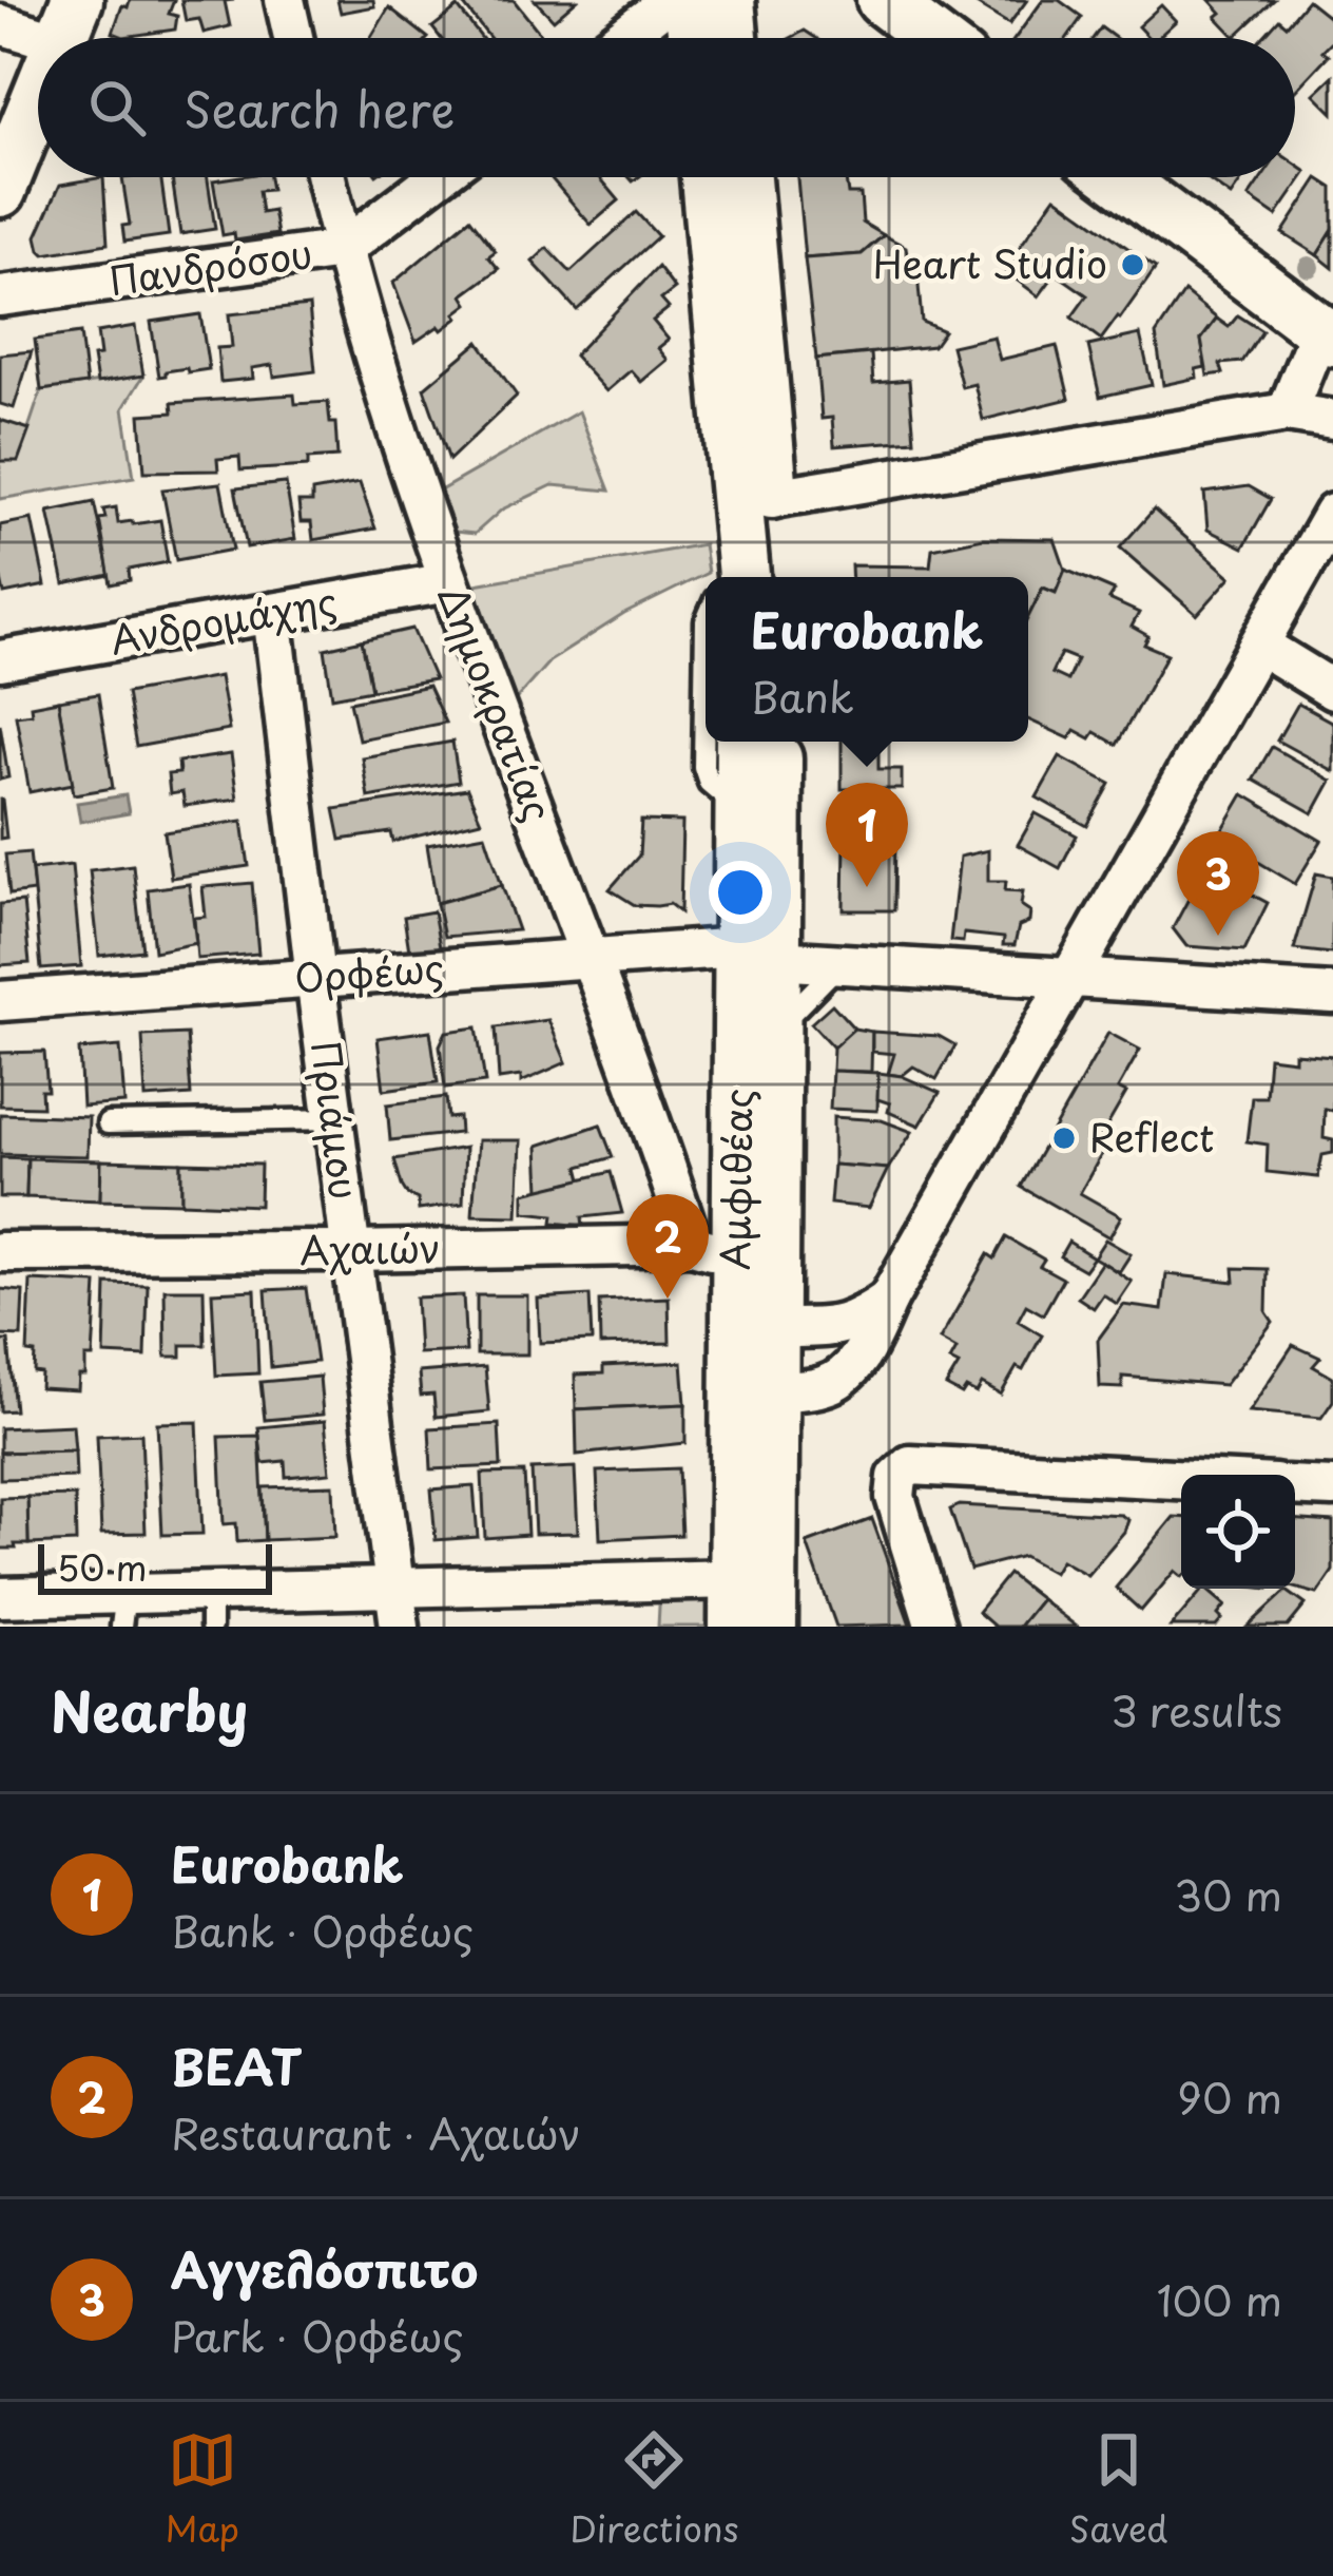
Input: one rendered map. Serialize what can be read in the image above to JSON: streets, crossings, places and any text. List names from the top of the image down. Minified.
{"streets":{"main road":["Αμφιθέας"],"street":["Πανδρόσου","Ανδρομάχης","Δημοκρατίας","Ορφέως","Πριάμου","Αχαιών"]},"crossings":[["Πανδρόσου","Δημοκρατίας"],["Ανδρομάχης","Δημοκρατίας"],["Ανδρομάχης","Πριάμου"],["Δημοκρατίας","Ορφέως"],["Δημοκρατίας","Αμφιθέας"],["Δημοκρατίας","Αχαιών"],["Ορφέως","Πριάμου"],["Ορφέως","Αμφιθέας"],["Πριάμου","Αχαιών"],["Αμφιθέας","Αχαιών"]],"places":["Heart Studio","Reflect"],"scale_bar":"50 m","page":{"search":"Search here","popup":["Eurobank","Bank"],"pins":["1","3","2"],"scale":"50 m","heading":["Nearby","3 results"],"list":[{"mark":"1","name":"Eurobank","note":"Bank · Ορφέως","value":"30 m"},{"mark":"2","name":"ΒΕΑΤ","note":"Restaurant · Αχαιών","value":"90 m"},{"mark":"3","name":"Αγγελόσπιτο","note":"Park · Ορφέως","value":"100 m"}],"nav":["Map","Directions","Saved"]}}
